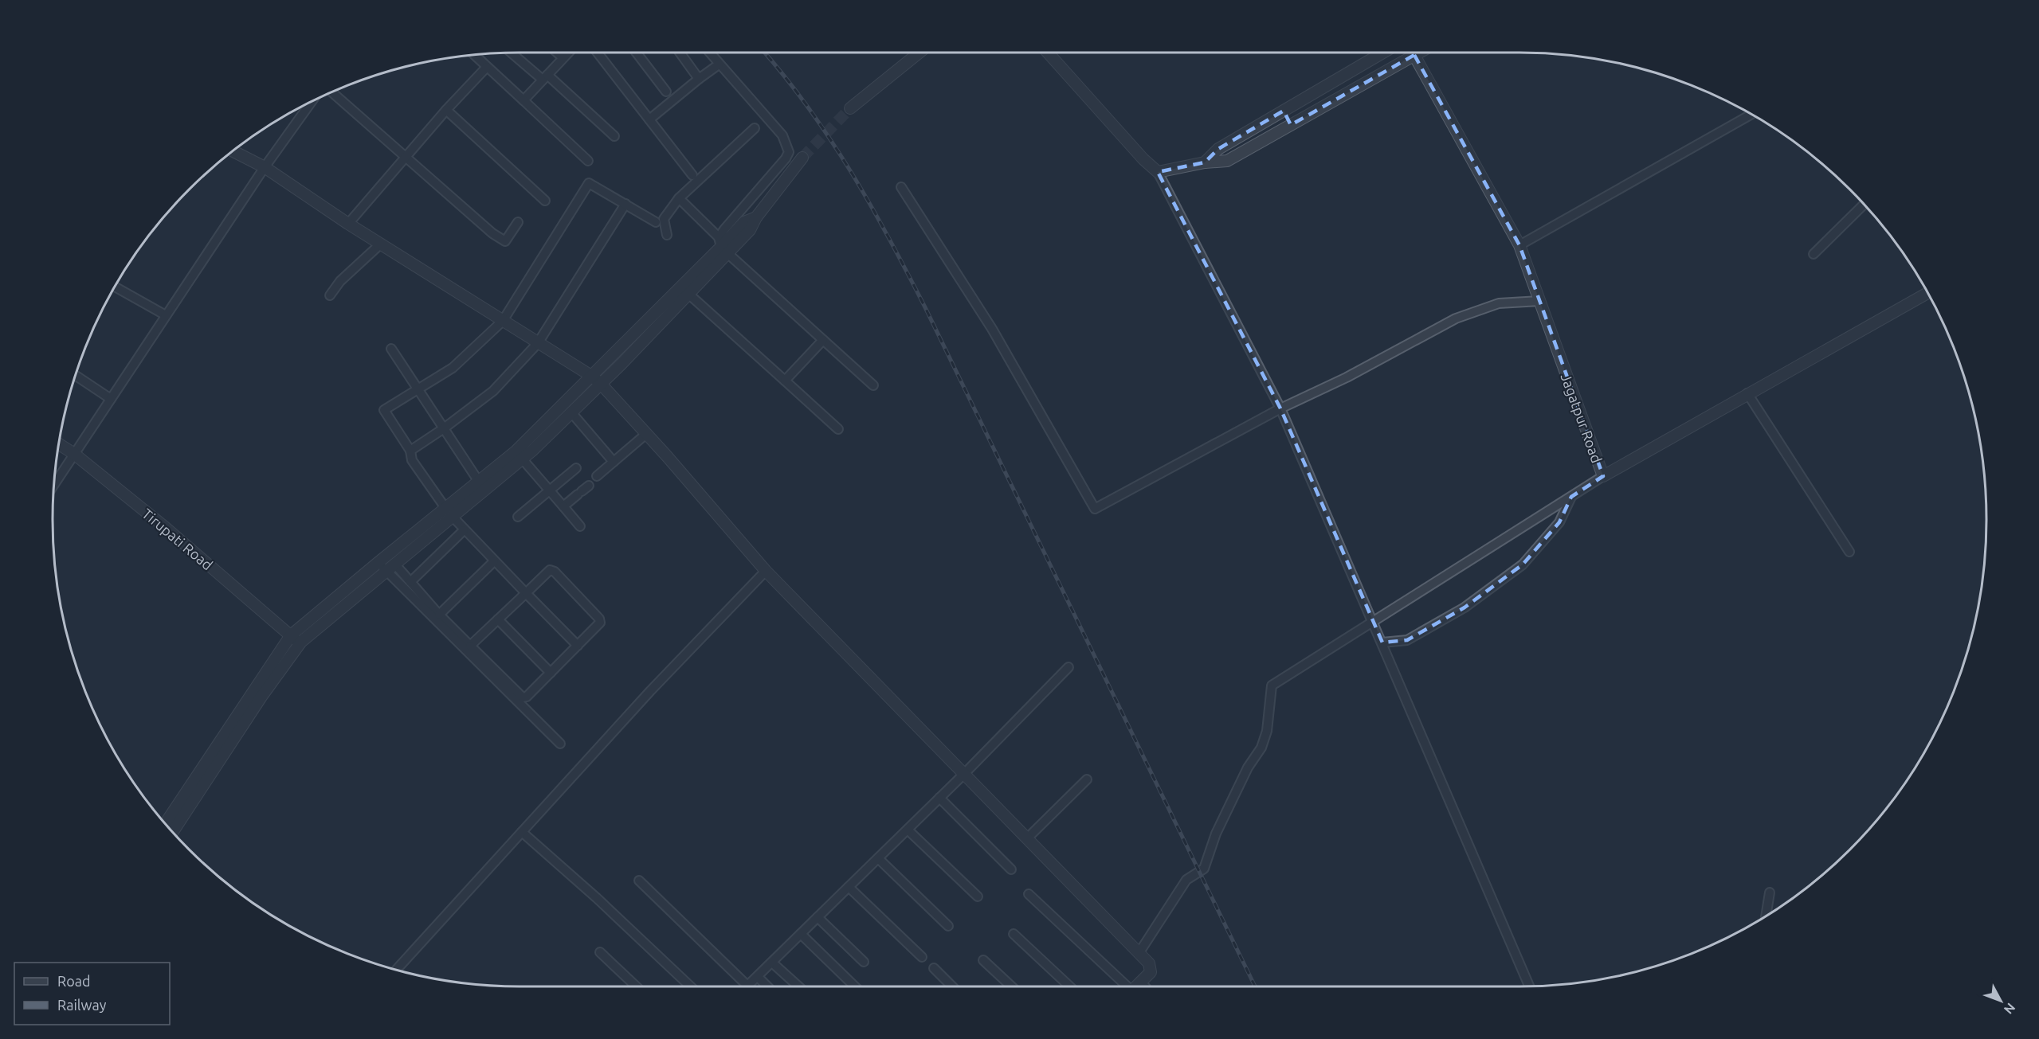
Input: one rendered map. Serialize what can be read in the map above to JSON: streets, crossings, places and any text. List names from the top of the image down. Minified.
{"streets":{"street":["Jagatpur Road","Tirupati Road"]},"legend":["Road","Railway"],"north":"bottom right"}
